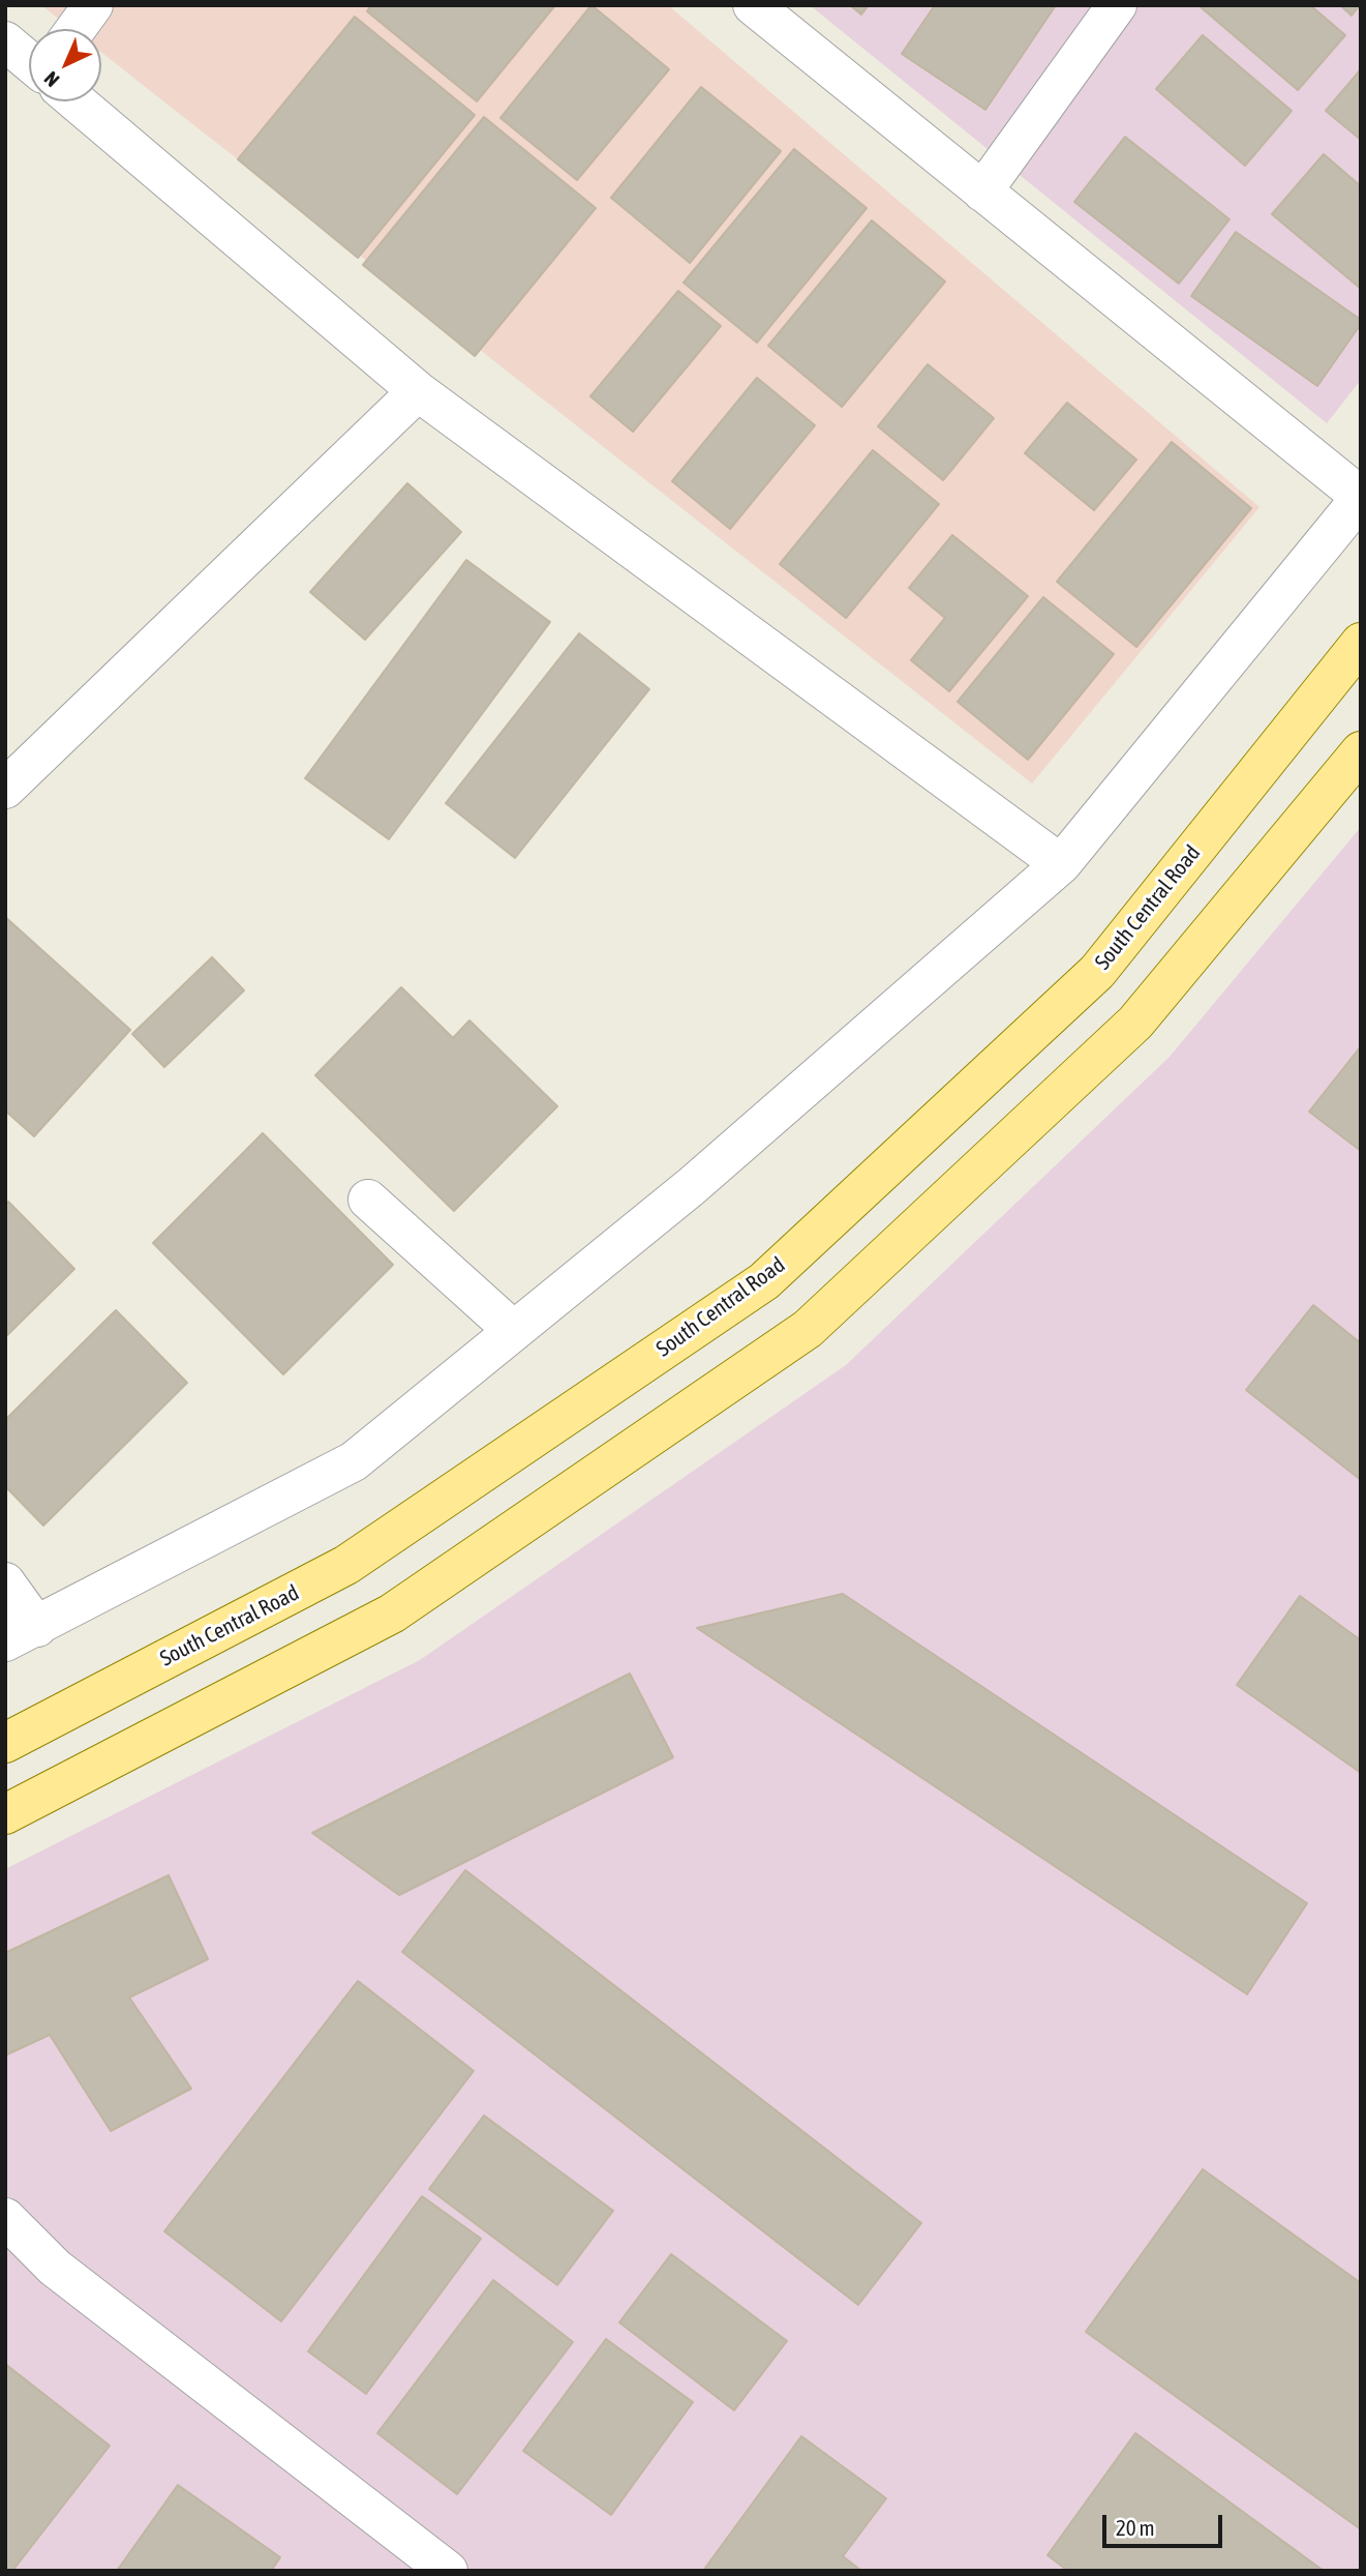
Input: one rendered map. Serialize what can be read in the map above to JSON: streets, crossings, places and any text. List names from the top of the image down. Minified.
{"streets":{"main road":["South Central Road"]},"scale_bar":"20 m","north":"bottom left"}
